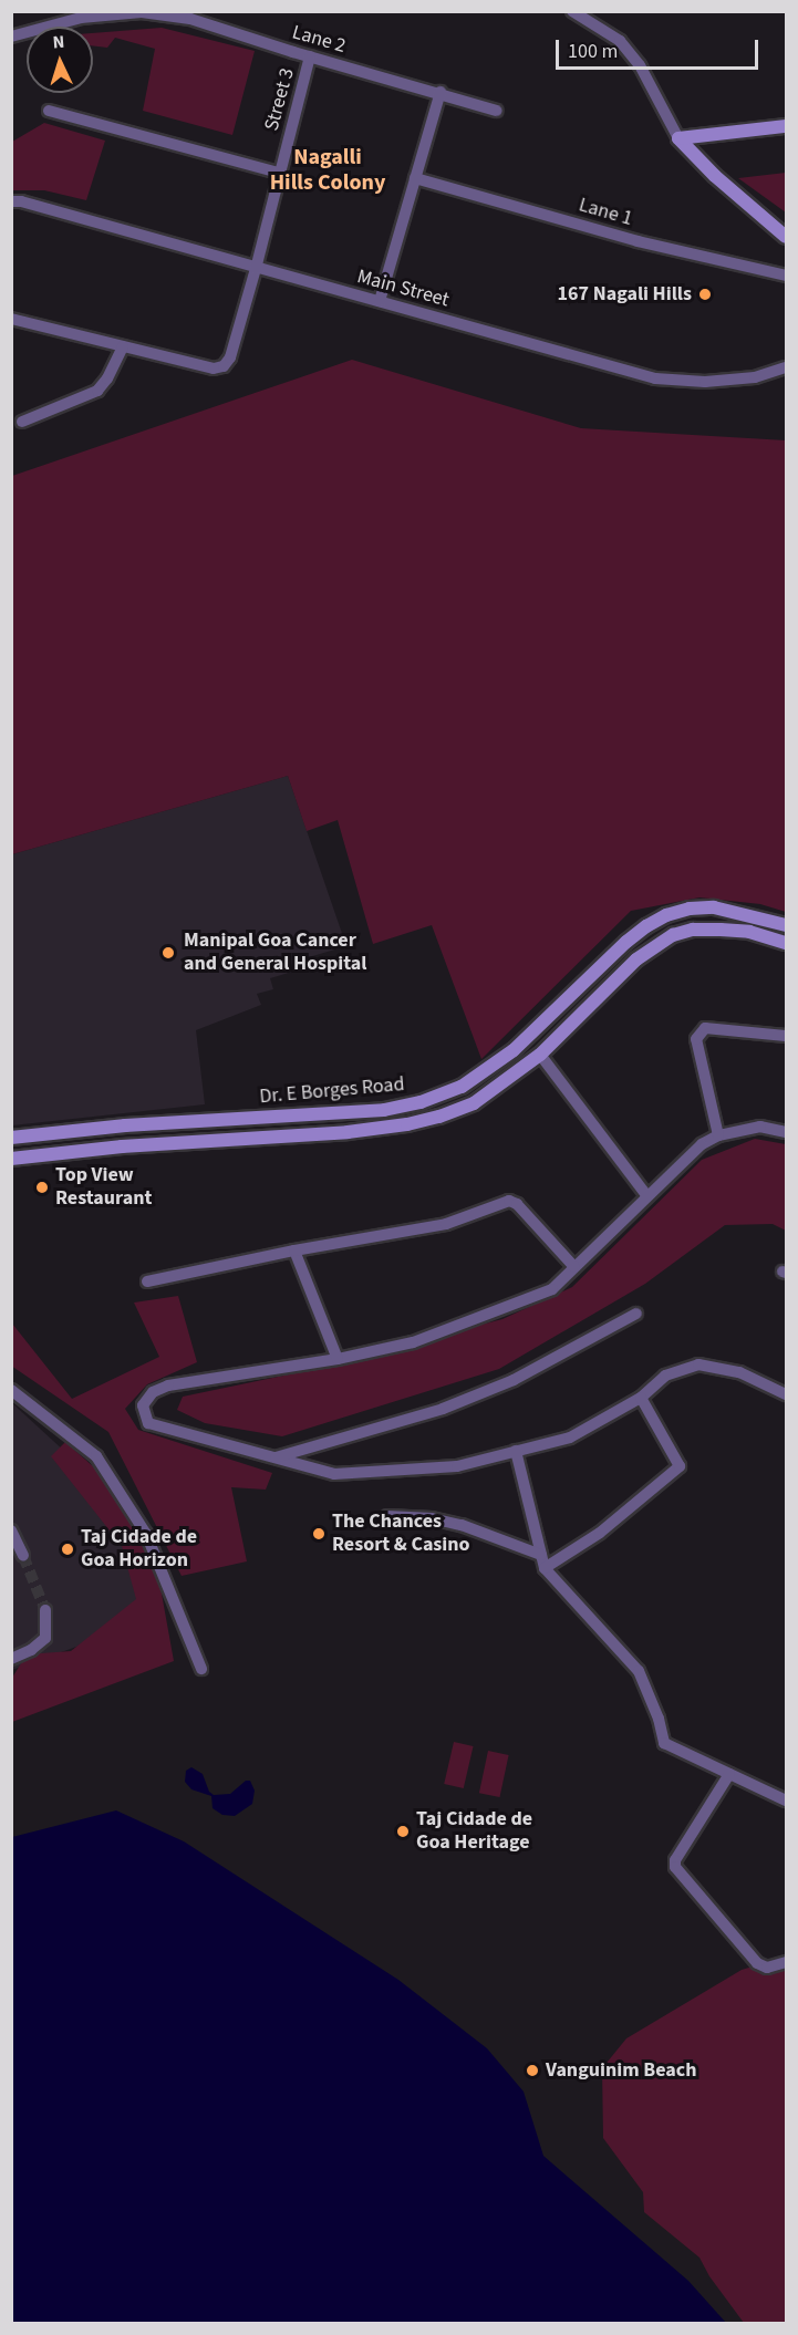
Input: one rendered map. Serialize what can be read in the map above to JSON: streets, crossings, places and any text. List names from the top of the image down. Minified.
{"streets":{"main road":["Dr. E Borges Road"],"street":["Lane 2","Street 3","Lane 1","Main Street"]},"crossings":[["Lane 2","Street 3"],["Street 3","Main Street"]],"districts":["Nagalli Hills Colony"],"places":["167 Nagali Hills","Manipal Goa Cancer and General Hospital","Top View Restaurant","The Chances Resort & Casino","Taj Cidade de Goa Horizon","Taj Cidade de Goa Heritage","Vanguinim Beach"],"scale_bar":"100 m","north":"top"}
